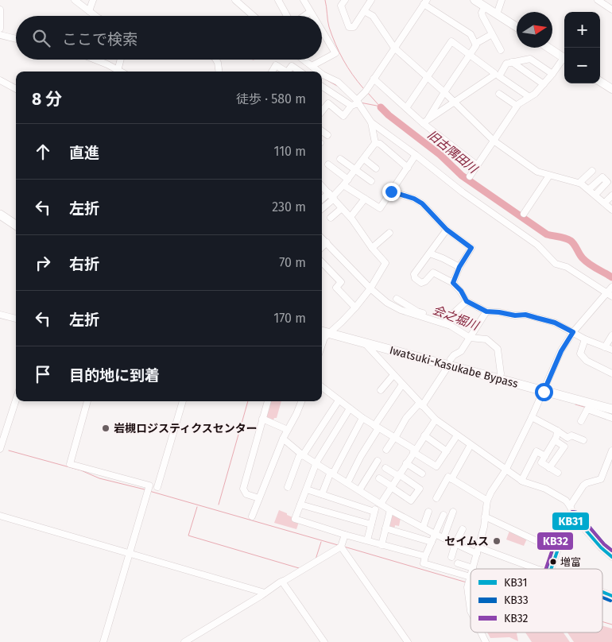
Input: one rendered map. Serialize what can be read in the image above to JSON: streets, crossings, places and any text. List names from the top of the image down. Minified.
{"streets":{"highway":["Iwatsuki-Kasukabe Bypass"]},"water":["旧古隅田川","会之堀川"],"places":["岩槻ロジスティクスセンター","セイムス","増富"],"lines":["transit line KB33","transit line KB32","transit line KB31"],"legend":["KB31","KB33","KB32"],"north":"right","page":{"map_buttons":["+","−"],"search":"ここで検索","heading":["8 分","徒歩 · 580 m"],"list":[["直進","110 m"],["左折","230 m"],["右折","70 m"],["左折","170 m"],"目的地に到着"]}}
